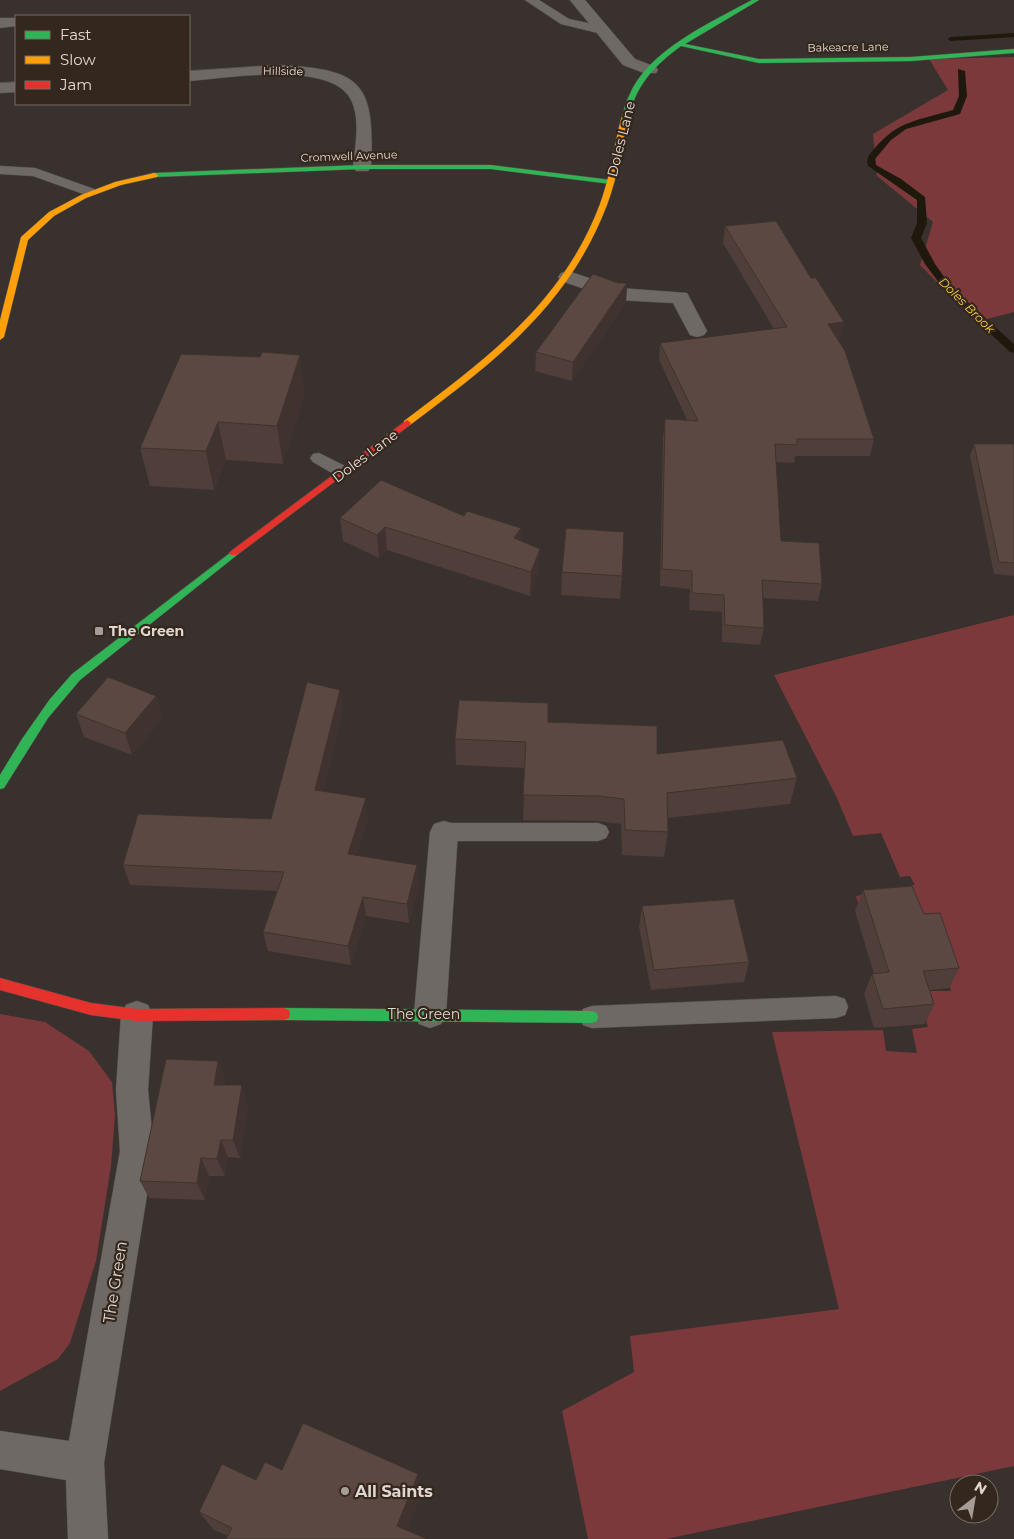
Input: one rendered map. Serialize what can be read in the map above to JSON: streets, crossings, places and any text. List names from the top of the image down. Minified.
{"streets":{"street":["Bakeacre Lane","Hillside","Doles Lane","Cromwell Avenue","The Green"]},"crossings":[["Bakeacre Lane","Doles Lane"],["Hillside","Cromwell Avenue"],["Doles Lane","Cromwell Avenue"]],"water":["Doles Brook"],"places":{"transit":["The Green"],"other":["All Saints"]},"legend":["Fast","Slow","Jam"],"north":"top right"}
